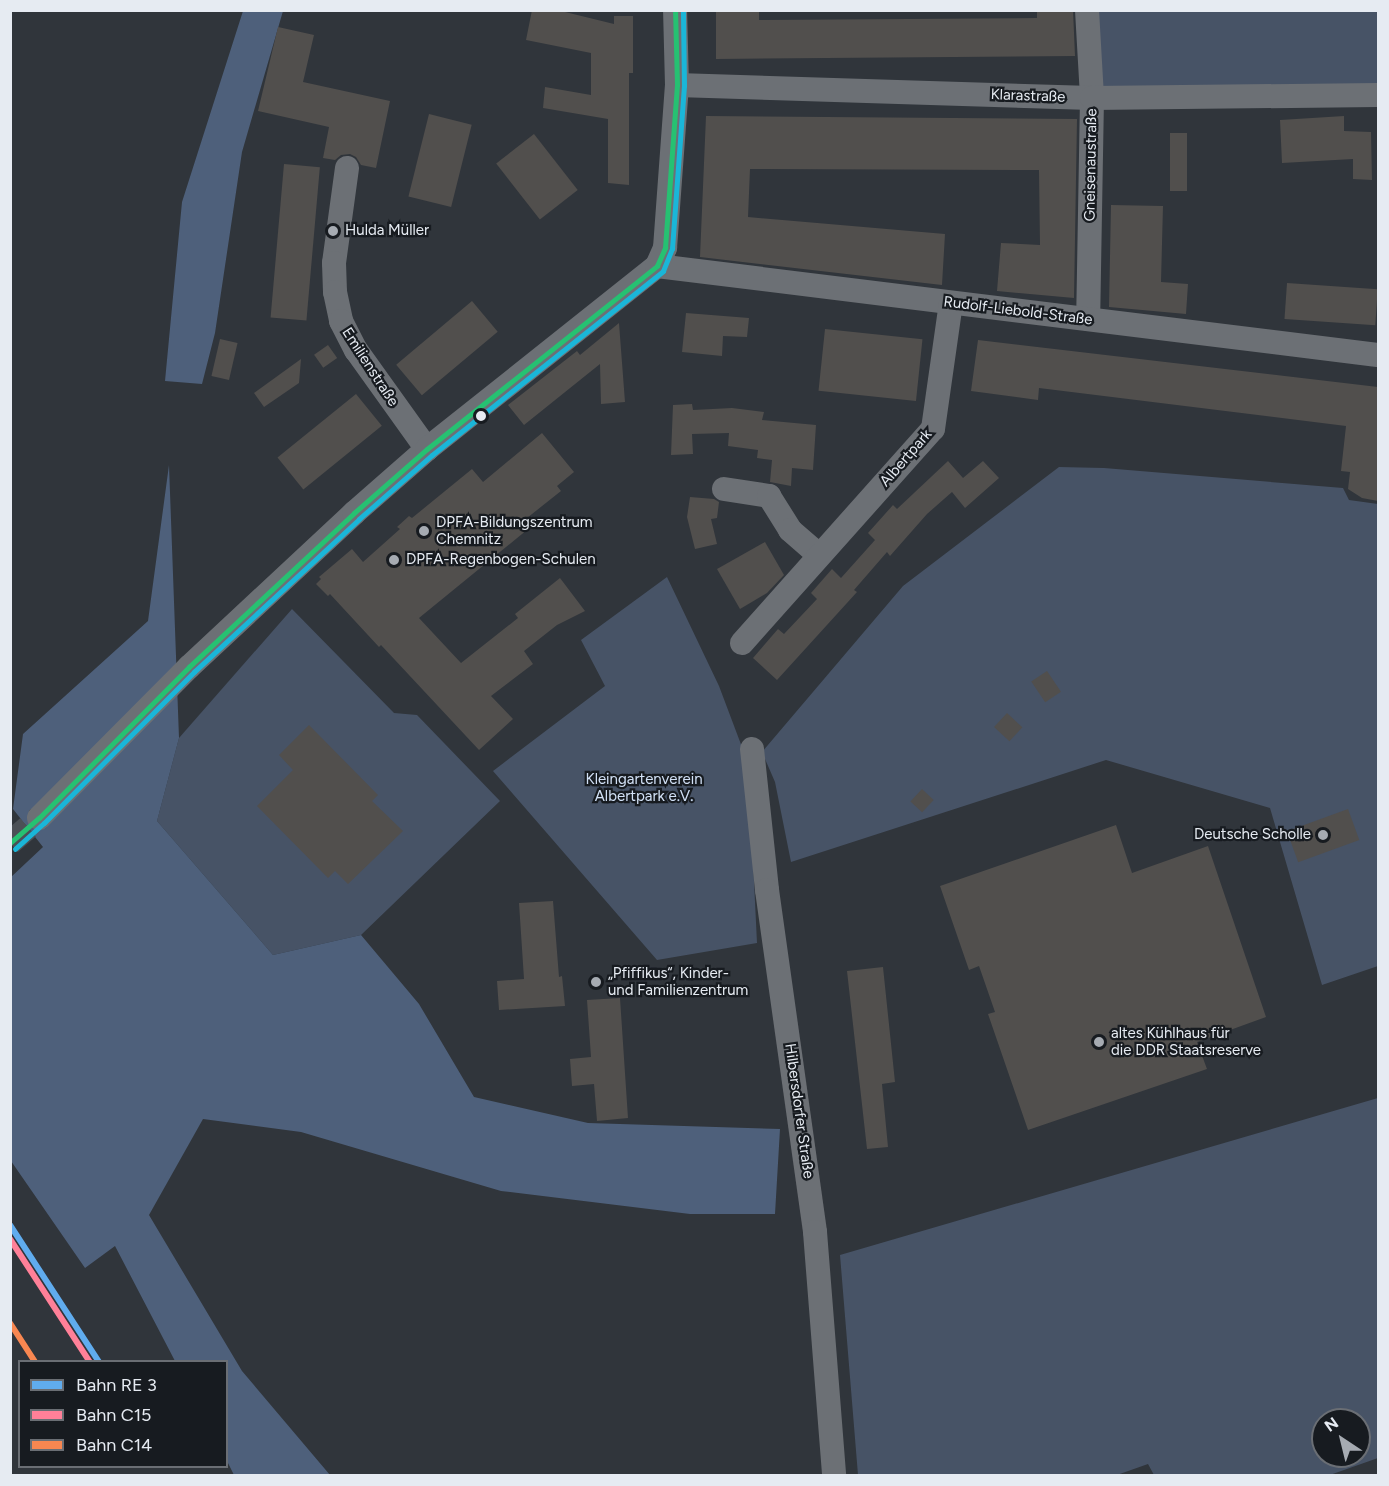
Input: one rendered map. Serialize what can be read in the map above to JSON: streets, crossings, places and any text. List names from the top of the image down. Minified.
{"streets":{"street":["Klarastraße","Gneisenaustraße","Rudolf-Liebold-Straße","Emilienstraße","Albertpark","Hilbersdorfer Straße"]},"crossings":[["Klarastraße","Gneisenaustraße"],["Gneisenaustraße","Rudolf-Liebold-Straße"],["Rudolf-Liebold-Straße","Albertpark"]],"parks":["Kleingartenverein Albertpark e.V."],"places":["Hulda Müller","DPFA-Bildungszentrum Chemnitz","DPFA-Regenbogen-Schulen","Deutsche Scholle","„Pfiffikus“, Kinder- und Familienzentrum","altes Kühlhaus für die DDR Staatsreserve"],"lines":["rail line C15","rail line C14"],"legend":["Bahn RE 3","Bahn C15","Bahn C14"],"north":"top left"}
